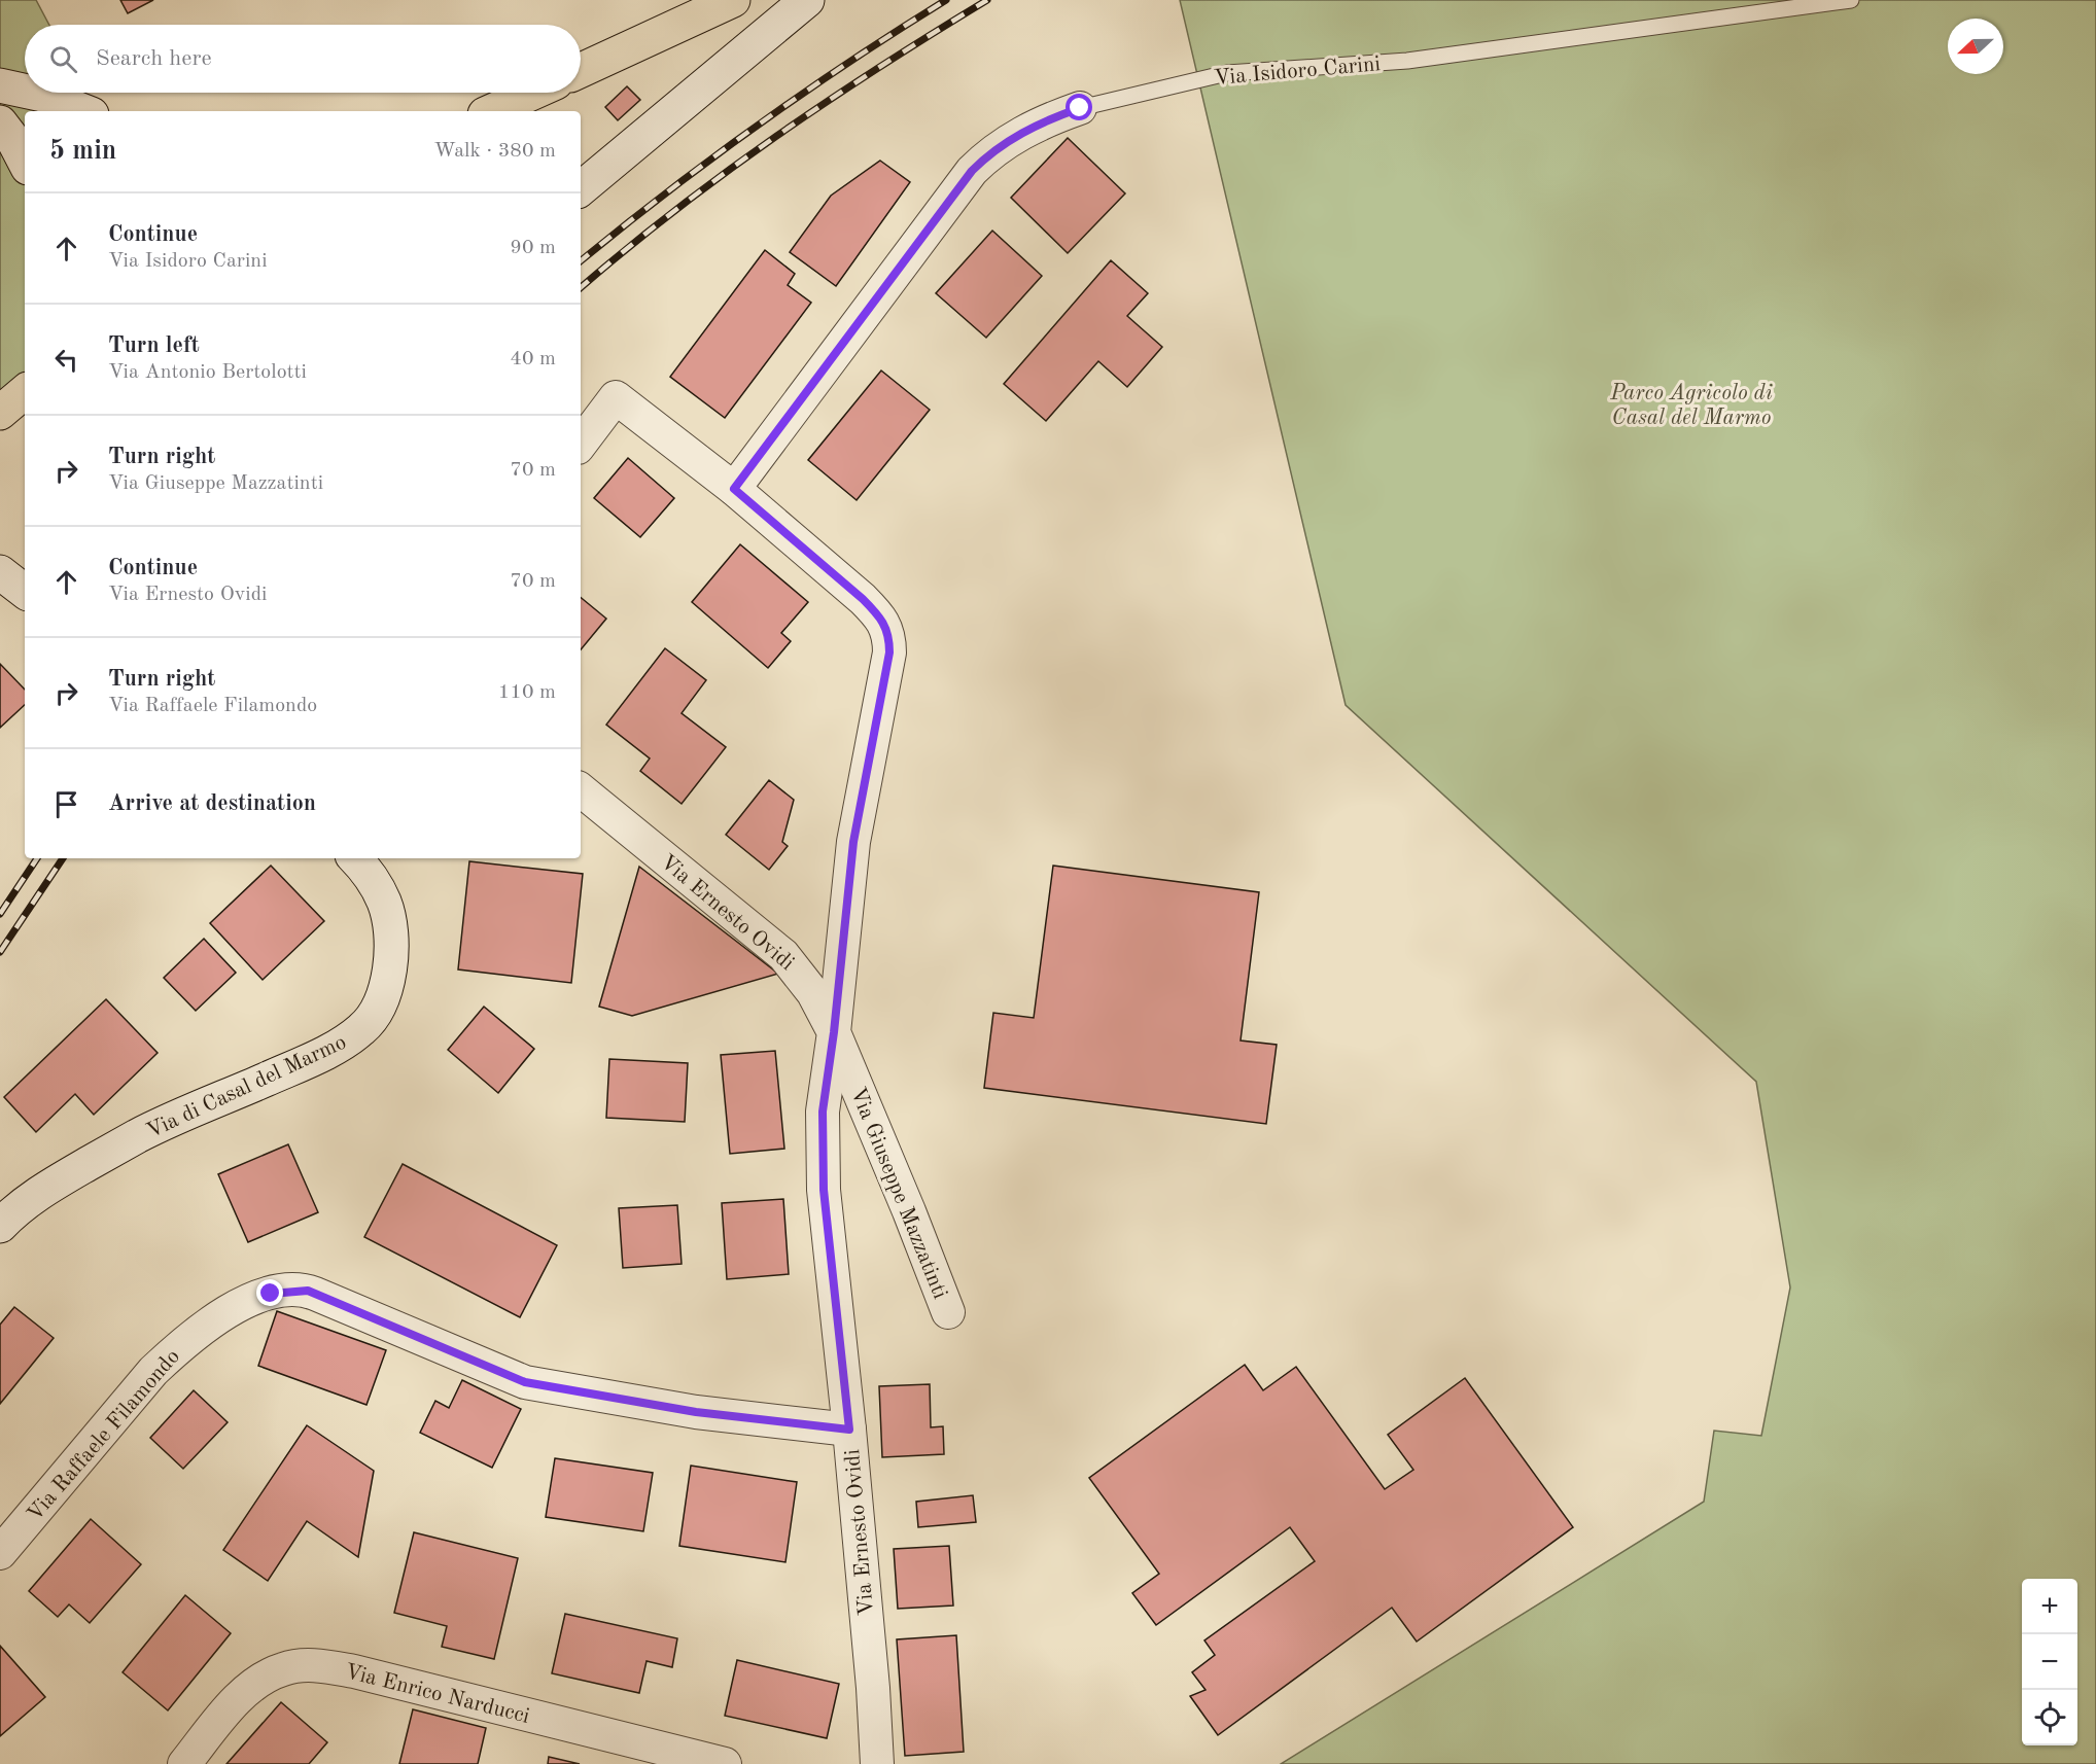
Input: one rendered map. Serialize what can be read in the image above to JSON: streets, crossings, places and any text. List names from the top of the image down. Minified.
{"streets":{"main road":["Via di Casal del Marmo"],"street":["Via Isidoro Carini","Via Ernesto Ovidi","Via Giuseppe Mazzatinti","Via Raffaele Filamondo","Via Enrico Narducci"]},"crossings":[["Via Isidoro Carini","Via Giuseppe Mazzatinti"],["Via Ernesto Ovidi","Via Giuseppe Mazzatinti"],["Via Ernesto Ovidi","Via Raffaele Filamondo"]],"parks":["Parco Agricolo di Casal del Marmo"],"north":"left","page":{"search":"Search here","heading":["5 min","Walk · 380 m"],"list":[["Continue","Via Isidoro Carini","90 m"],["Turn left","Via Antonio Bertolotti","40 m"],["Turn right","Via Giuseppe Mazzatinti","70 m"],["Continue","Via Ernesto Ovidi","70 m"],["Turn right","Via Raffaele Filamondo","110 m"],"Arrive at destination"],"map_buttons":["+","−"]}}
